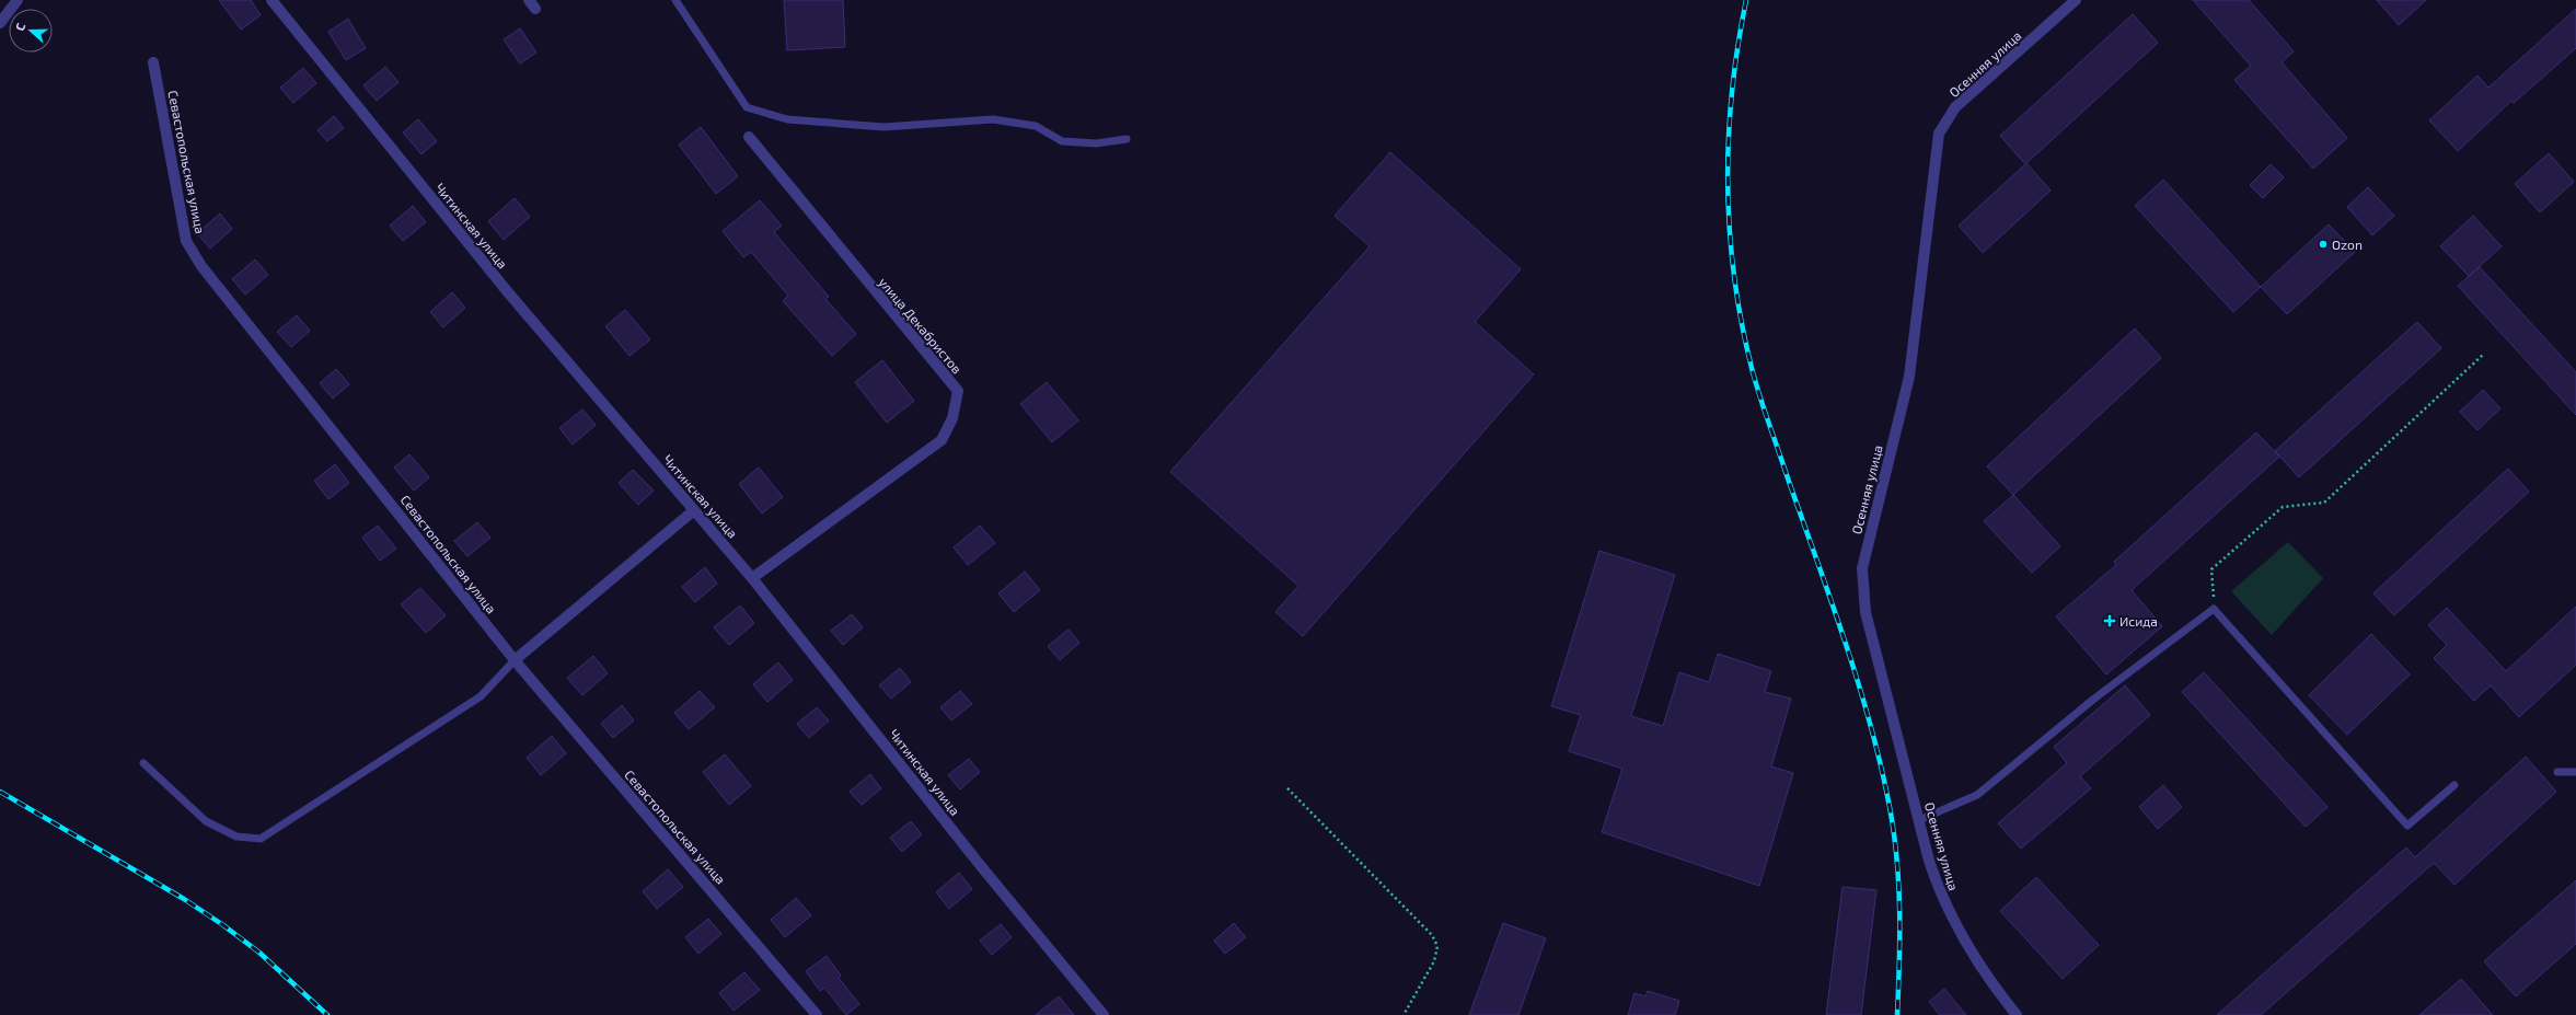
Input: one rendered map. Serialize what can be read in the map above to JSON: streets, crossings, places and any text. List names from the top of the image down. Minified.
{"streets":{"street":["Осенняя улица","Севастопольская улица","Читинская улица","улица Декабристов"]},"crossings":[["Читинская улица","улица Декабристов"]],"places":{"other":["Ozon"],"health":["Исида"]},"north":"left"}
